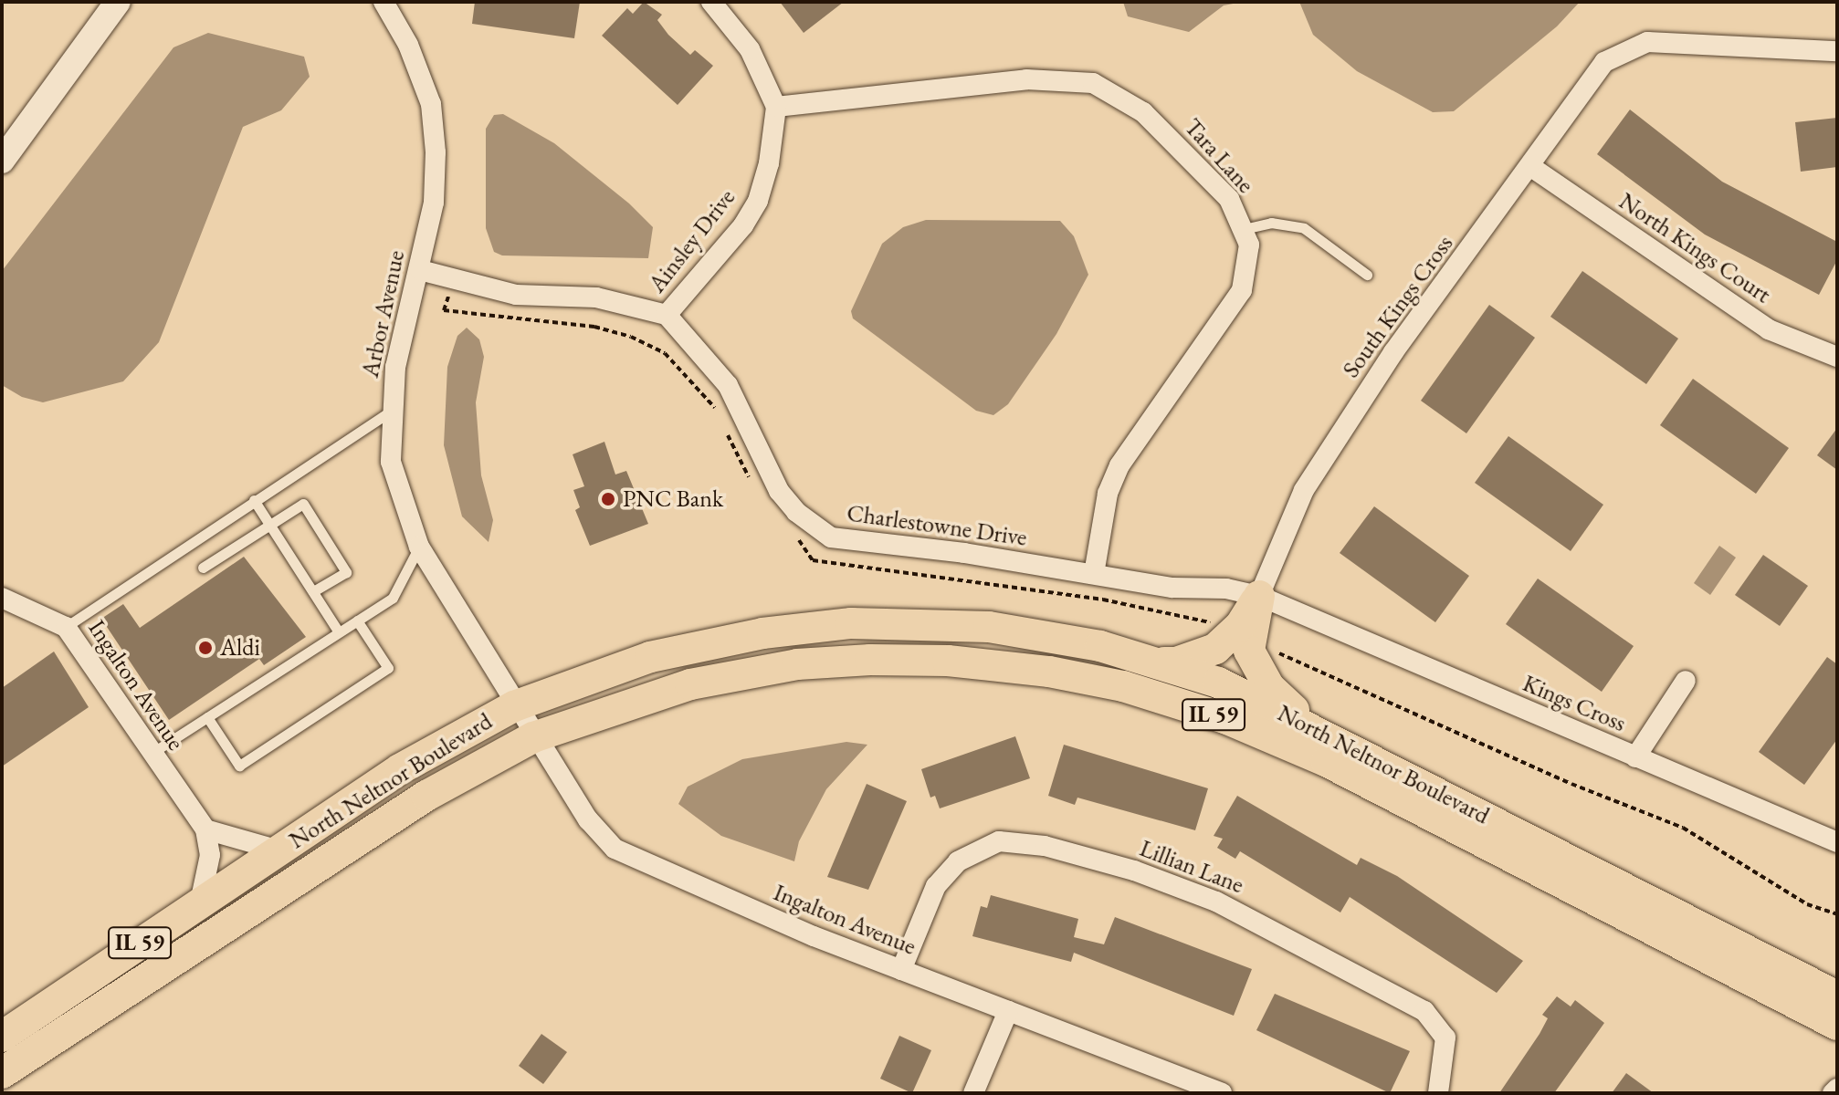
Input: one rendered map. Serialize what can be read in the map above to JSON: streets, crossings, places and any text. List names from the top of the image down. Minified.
{"streets":{"main road":["IL 59","North Neltnor Boulevard"],"street":["Tara Lane","Ainsley Drive","North Kings Court","South Kings Cross","Arbor Avenue","Charlestowne Drive","Ingalton Avenue","Kings Cross","Lillian Lane"]},"crossings":[["Tara Lane","Ainsley Drive"],["Tara Lane","Charlestowne Drive"],["Ainsley Drive","Charlestowne Drive"],["North Kings Court","South Kings Cross"],["South Kings Cross","Charlestowne Drive"],["South Kings Cross","Kings Cross"],["Arbor Avenue","Ingalton Avenue"],["Arbor Avenue","North Neltnor Boulevard"],["Charlestowne Drive","Kings Cross"],["Ingalton Avenue","North Neltnor Boulevard"],["Ingalton Avenue","Lillian Lane"]],"places":["PNC Bank","Aldi"]}
